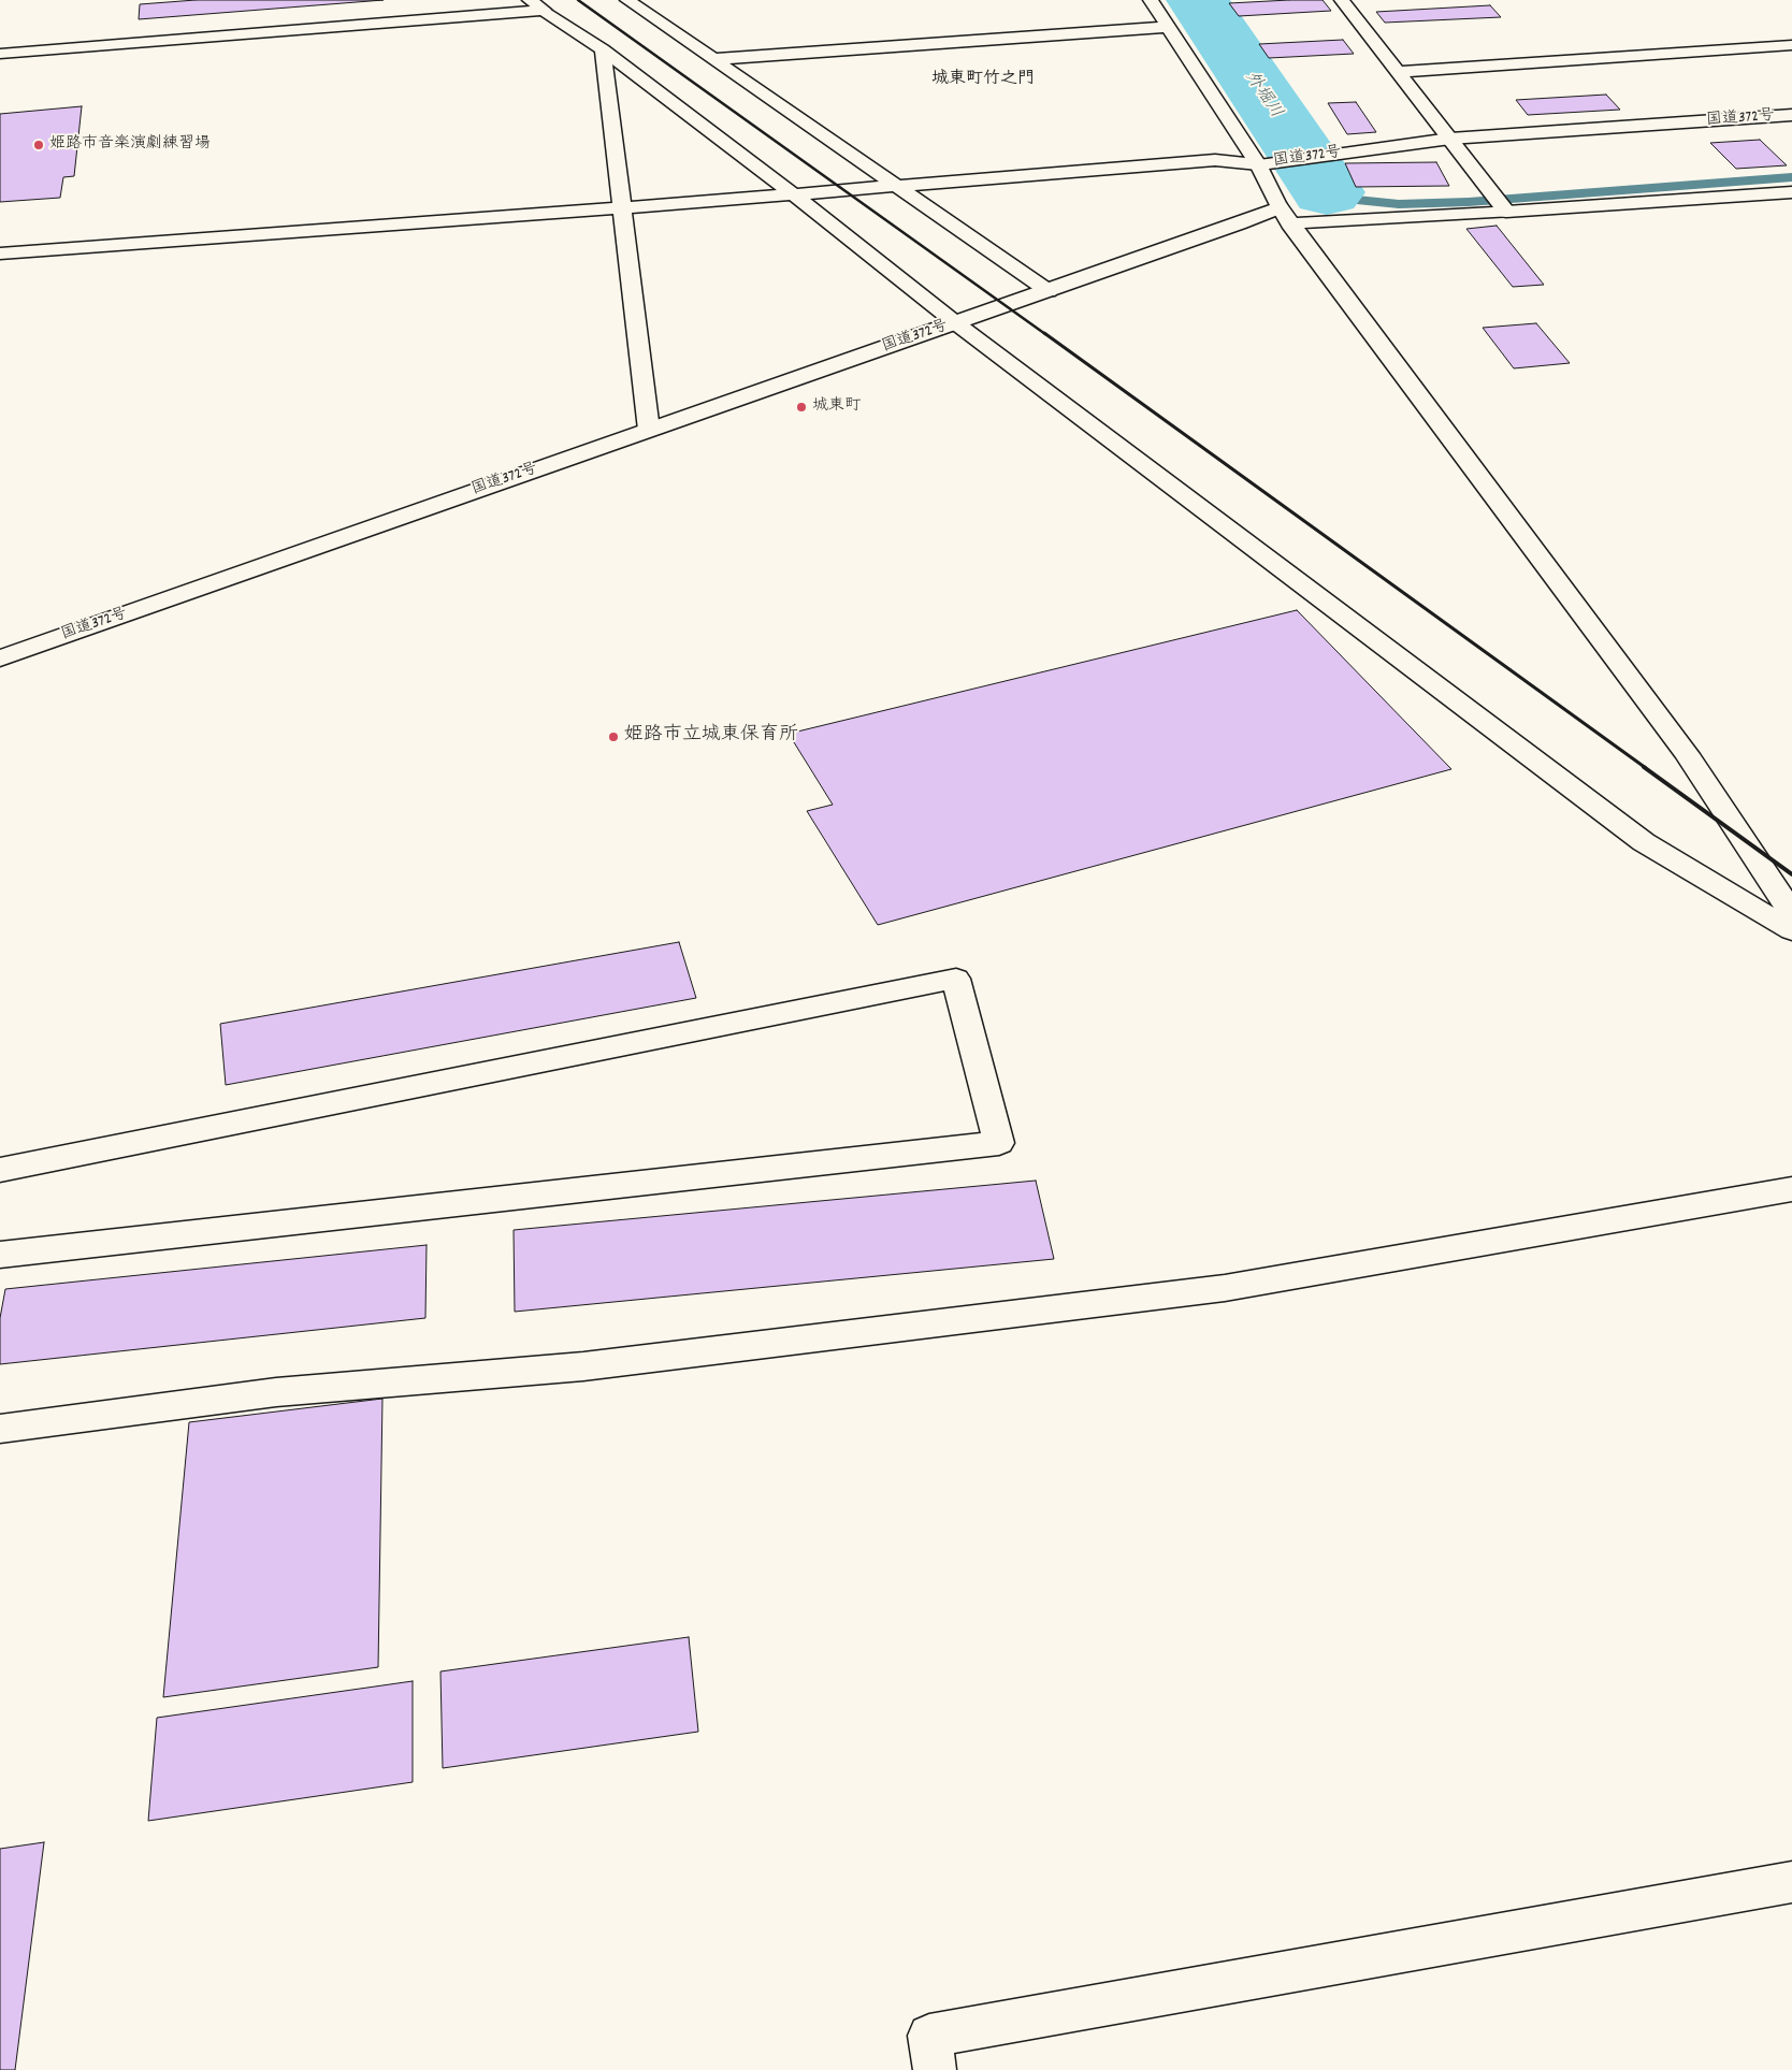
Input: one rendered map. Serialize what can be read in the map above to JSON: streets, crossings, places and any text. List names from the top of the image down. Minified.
{"streets":{"main road":["国道372号"]},"districts":["城東町竹之門"],"water":["外堀川"],"places":["姫路市音楽演劇練習場","城東町","姫路市立城東保育所"]}
